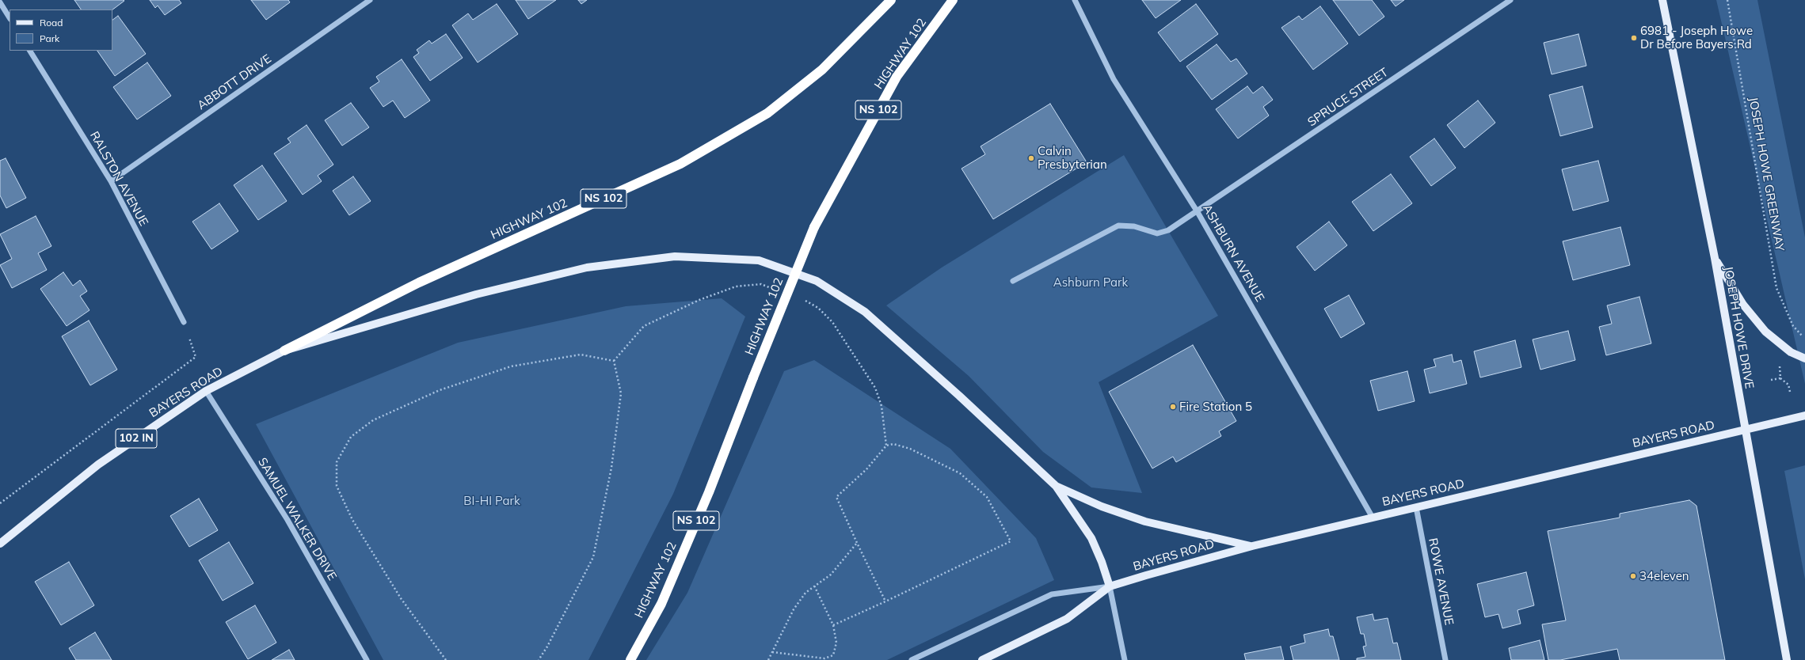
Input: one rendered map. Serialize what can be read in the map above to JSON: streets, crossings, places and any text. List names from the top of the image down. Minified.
{"streets":{"highway":["HIGHWAY 102","NS 102"],"main road":["JOSEPH HOWE DRIVE","BAYERS ROAD","102 IN"],"street":["ABBOTT DRIVE","SPRUCE STREET","RALSTON AVENUE","ASHBURN AVENUE","SAMUEL WALKER DRIVE","ROWE AVENUE"],"path":["JOSEPH HOWE GREENWAY"]},"crossings":[["HIGHWAY 102","BAYERS ROAD"],["ABBOTT DRIVE","RALSTON AVENUE"],["SPRUCE STREET","ASHBURN AVENUE"],["ASHBURN AVENUE","BAYERS ROAD"],["JOSEPH HOWE DRIVE","BAYERS ROAD"],["BAYERS ROAD","SAMUEL WALKER DRIVE"],["BAYERS ROAD","ROWE AVENUE"]],"parks":["Ashburn Park","BI-HI Park"],"places":["6981 - Joseph Howe Dr Before Bayers Rd","Calvin Presbyterian","Fire Station 5","34eleven"],"legend":["Road","Park"]}
